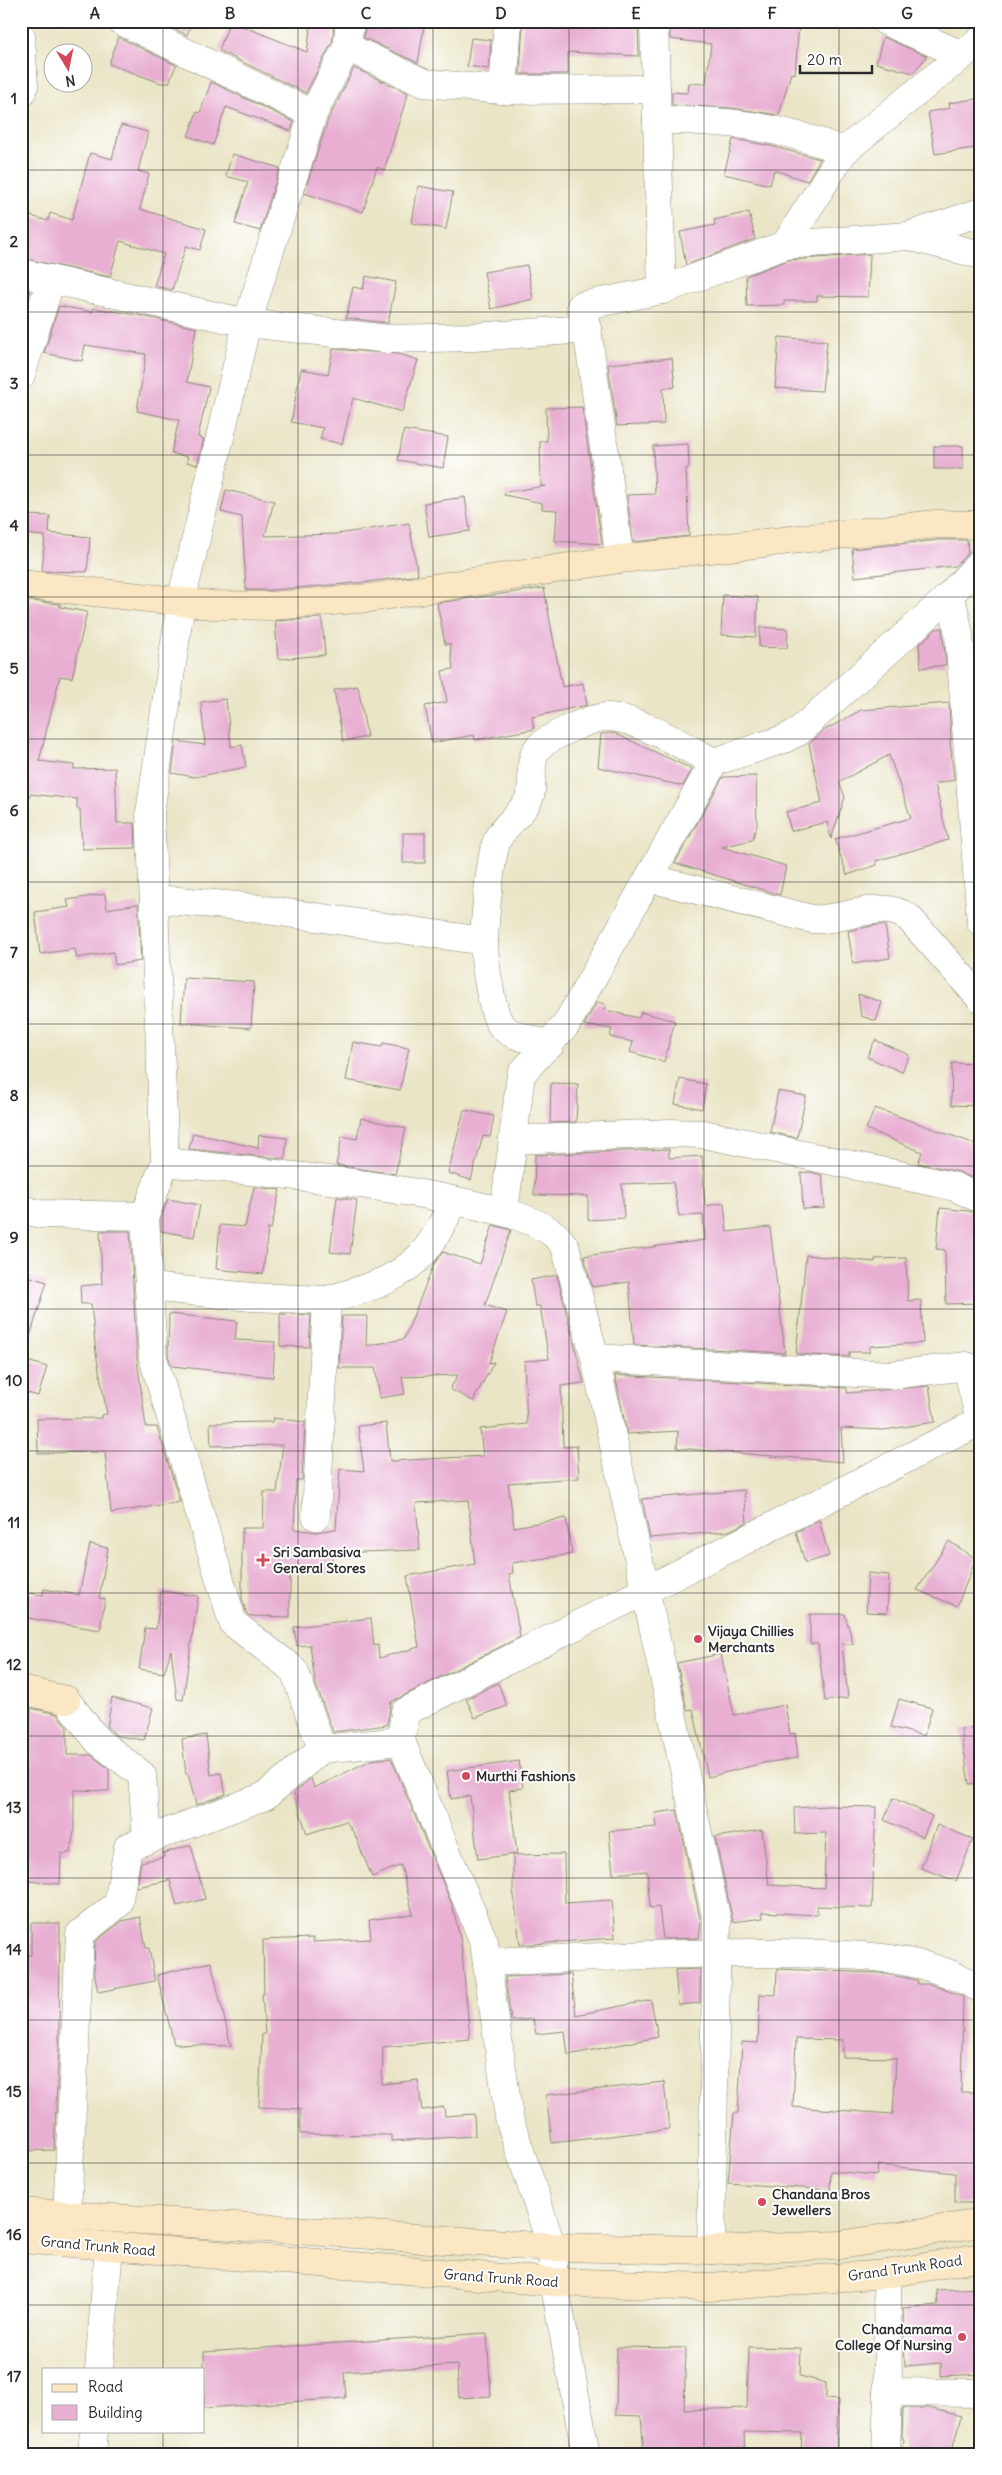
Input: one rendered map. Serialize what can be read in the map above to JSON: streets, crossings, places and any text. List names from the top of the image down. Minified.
{"streets":{"main road":["Grand Trunk Road"]},"places":{"health":["Sri Sambasiva General Stores"],"other":["Vijaya Chillies Merchants","Murthi Fashions","Chandana Bros Jewellers","Chandamama College Of Nursing"]},"legend":["Road","Building"],"scale_bar":"20 m","north":"bottom","grid":{"columns":["A","B","C","D","E","F","G"],"rows":["1","2","3","4","5","6","7","8","9","10","11","12","13","14","15","16","17"]}}
